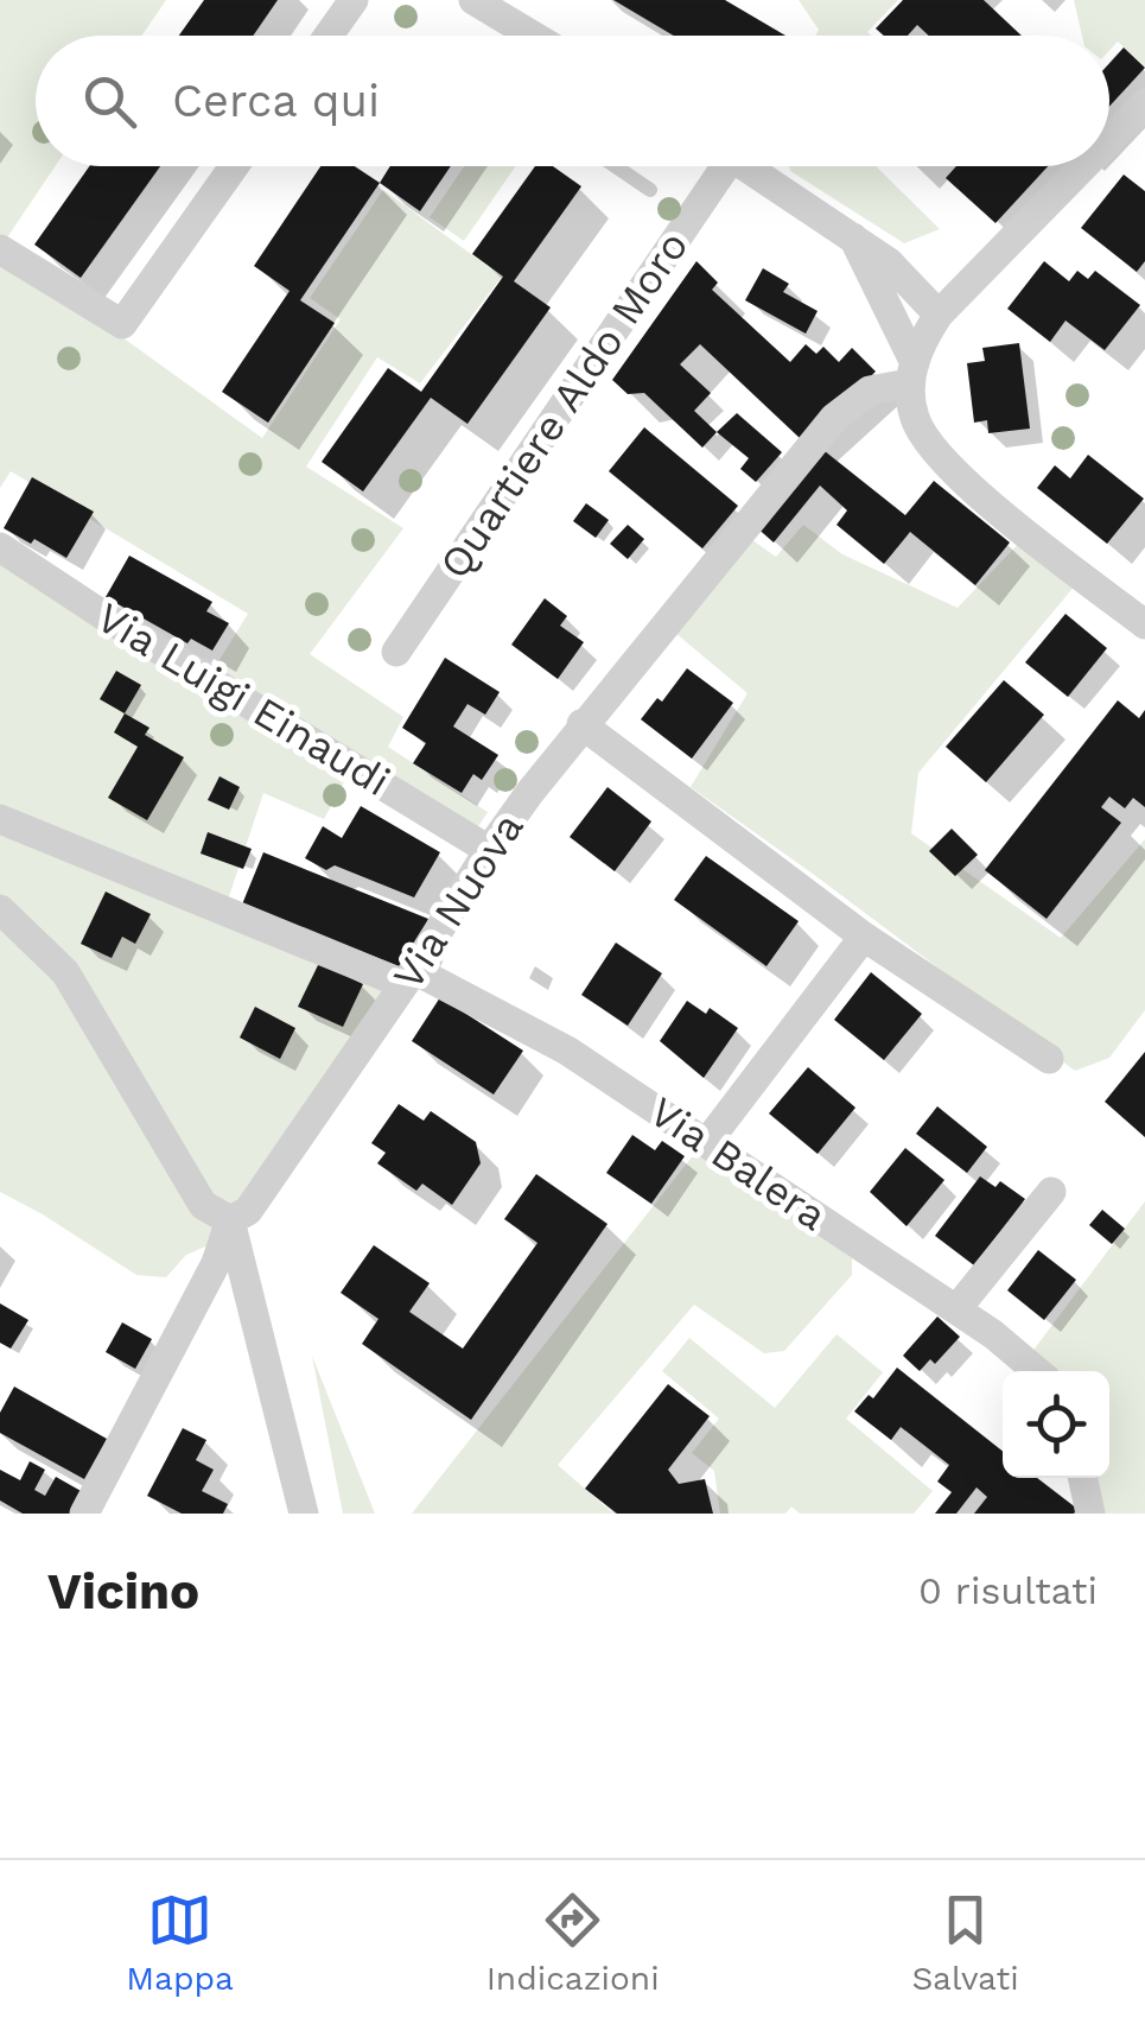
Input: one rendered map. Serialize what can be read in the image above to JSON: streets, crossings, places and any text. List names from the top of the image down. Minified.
{"streets":{"street":["Quartiere Aldo Moro","Via Luigi Einaudi","Via Nuova","Via Balera"]},"crossings":[["Via Luigi Einaudi","Via Nuova"],["Via Nuova","Via Balera"]],"page":{"search":"Cerca qui","heading":["Vicino","0 risultati"],"nav":["Mappa","Indicazioni","Salvati"]}}
